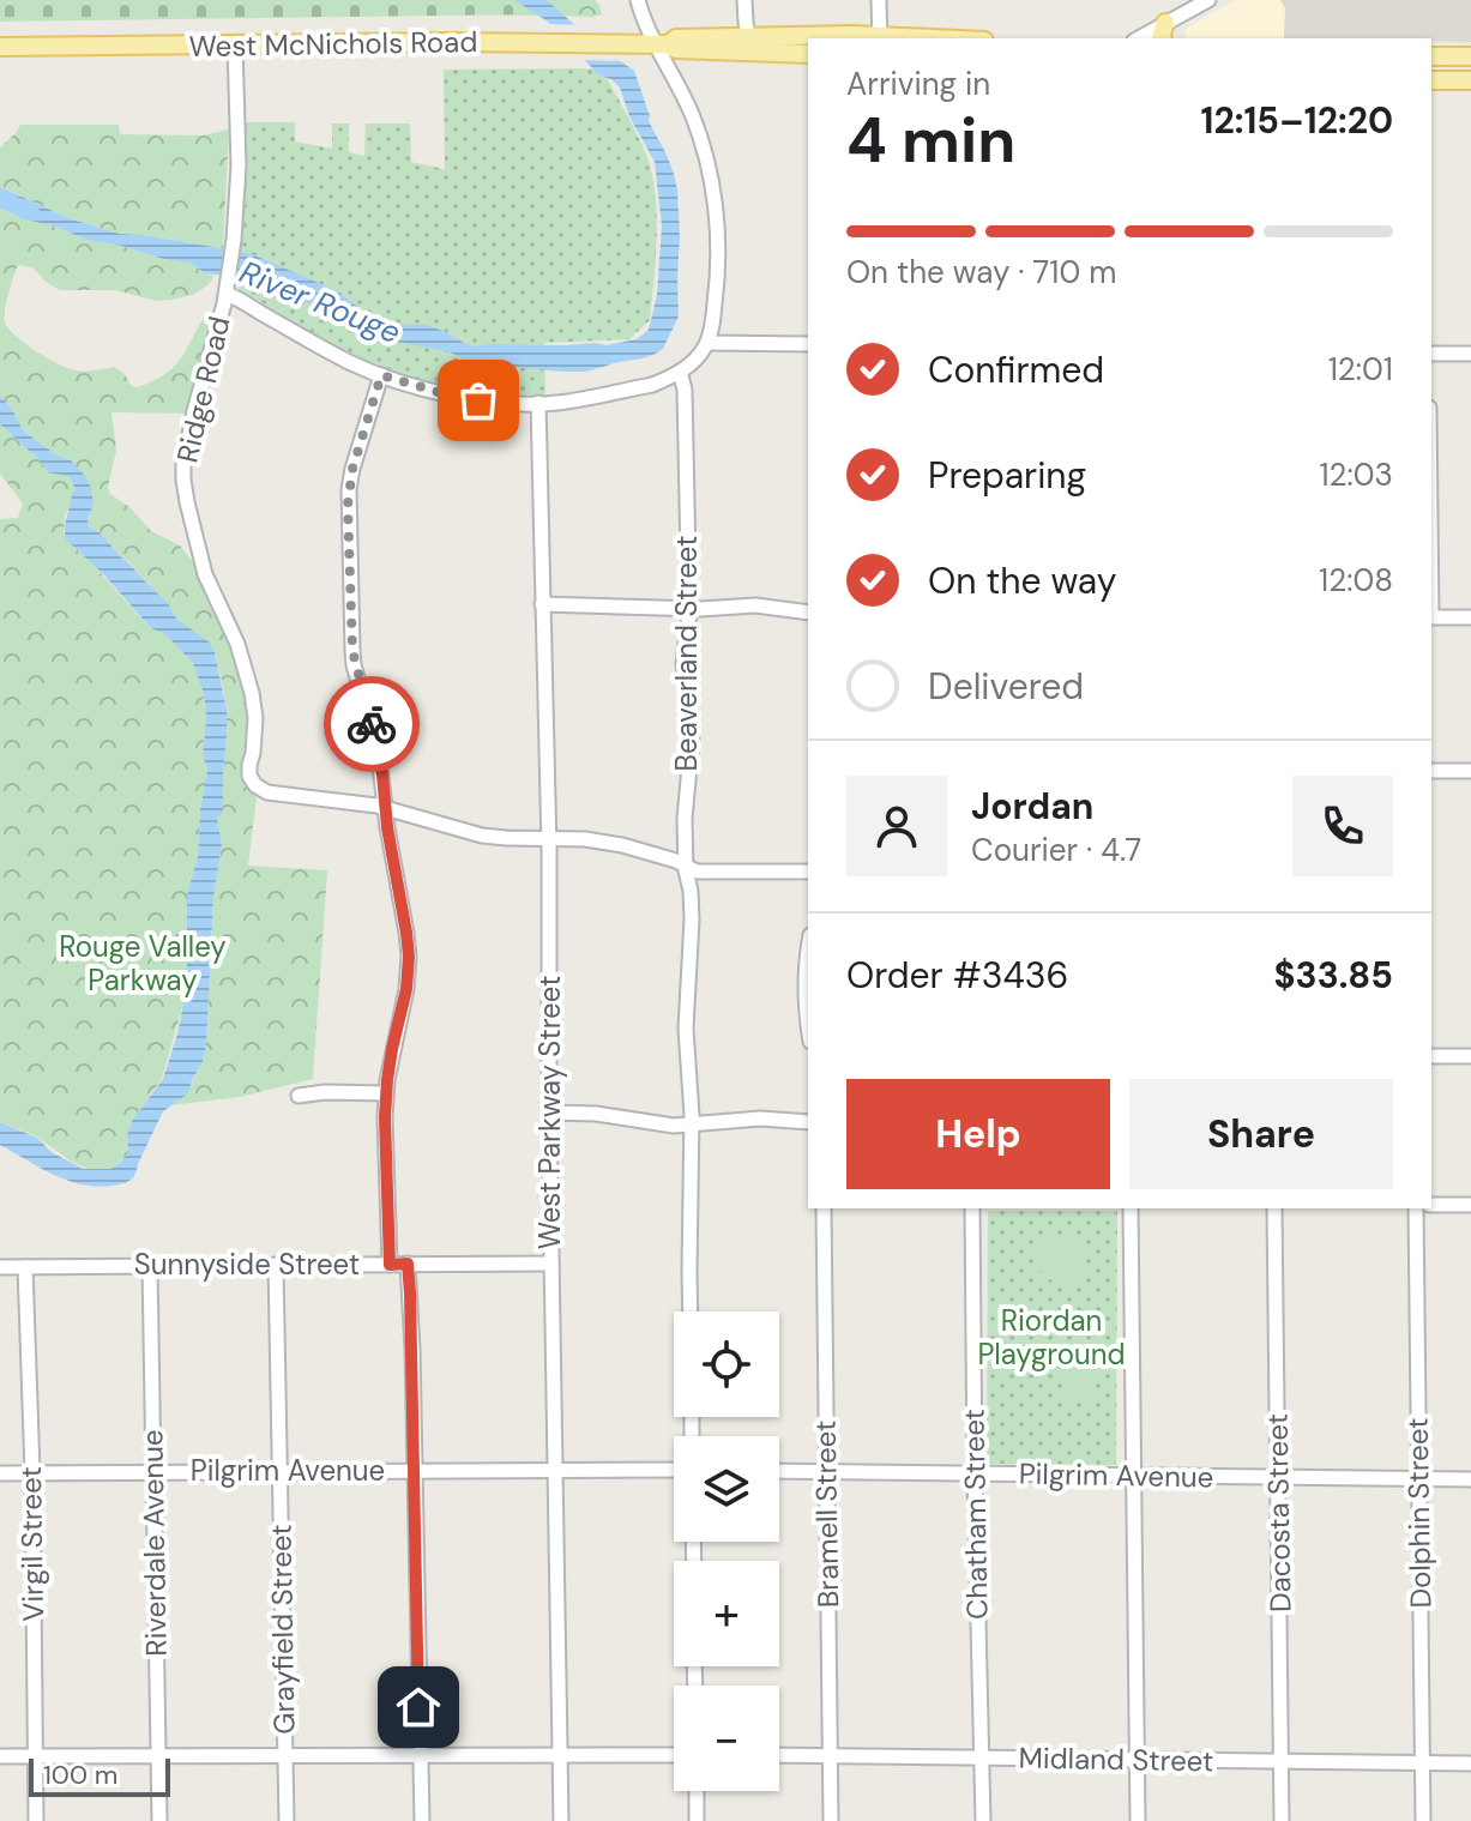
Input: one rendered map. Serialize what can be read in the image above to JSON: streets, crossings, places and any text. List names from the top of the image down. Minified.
{"streets":{"main road":["West McNichols Road"],"street":["Ridge Road","Beaverland Street","West Parkway Street","Sunnyside Street","Pilgrim Avenue","Dacosta Street","Dolphin Street","Bramell Street","Chatham Street","Riverdale Avenue","Virgil Street","Grayfield Street","Midland Street"]},"crossings":[["West McNichols Road","Ridge Road"],["West Parkway Street","Sunnyside Street"],["West Parkway Street","Pilgrim Avenue"],["Sunnyside Street","Riverdale Avenue"],["Sunnyside Street","Virgil Street"],["Sunnyside Street","Grayfield Street"],["Pilgrim Avenue","Dacosta Street"],["Pilgrim Avenue","Dolphin Street"],["Pilgrim Avenue","Bramell Street"],["Pilgrim Avenue","Chatham Street"],["Pilgrim Avenue","Riverdale Avenue"],["Pilgrim Avenue","Virgil Street"],["Pilgrim Avenue","Grayfield Street"],["Dacosta Street","Midland Street"],["Dolphin Street","Midland Street"],["Bramell Street","Midland Street"],["Chatham Street","Midland Street"]],"water":["River Rouge"],"parks":["Rouge Valley Parkway","Riordan Playground"],"scale_bar":"100 m","page":{"heading":["4 min","Arriving in","12:15–12:20"],"panel":["Jordan","Courier · 4.7","Order #3436","$33.85"],"bar":"On the way · 710 m","list":[["Confirmed","12:01"],["Preparing","12:03"],["On the way","12:08"],"Delivered"],"buttons":["Help","Share"],"map_buttons":["+","−"],"scale":"100 m"}}
